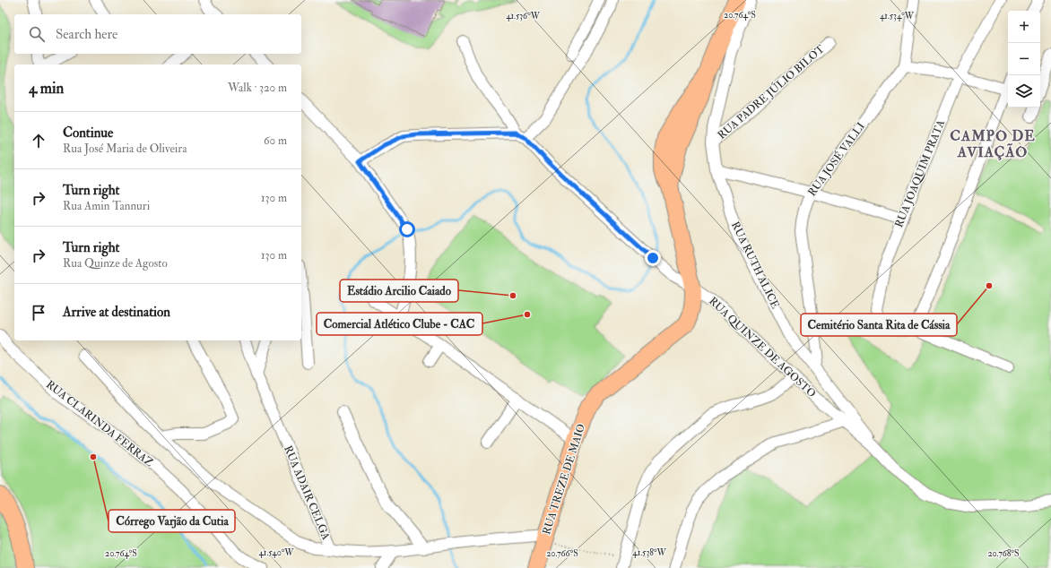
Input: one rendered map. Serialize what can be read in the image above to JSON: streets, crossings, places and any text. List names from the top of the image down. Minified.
{"streets":{"highway":["RUA TREZE DE MAIO"],"street":["RUA PADRE JÚLIO BILOT","RUA JOSÉ VALLI","RUA JOAQUIM PRATA","RUA RUTH ALICE","RUA QUINZE DE AGOSTO","RUA CLARINDA FERRAZ","RUA ADAIR CELGA"]},"crossings":[["RUA PADRE JÚLIO BILOT","RUA RUTH ALICE"],["RUA JOSÉ VALLI","RUA RUTH ALICE"],["RUA RUTH ALICE","RUA QUINZE DE AGOSTO"],["RUA QUINZE DE AGOSTO","RUA TREZE DE MAIO"],["RUA TREZE DE MAIO","RUA ADAIR CELGA"]],"districts":["CAMPO DE AVIAÇÃO"],"places":["Cemitério Santa Rita de Cássia","Estádio Arcilio Caiado","Comercial Atlético Clube - CAC","Córrego Varjão da Cutia"],"page":{"map_buttons":["+","−"],"search":"Search here","heading":["4 min","Walk · 320 m"],"list":[["Continue","Rua José Maria de Oliveira","60 m"],["Turn right","Rua Amin Tannuri","130 m"],["Turn right","Rua Quinze de Agosto","130 m"],"Arrive at destination"]},"coordinates":["20.764°S","41.536°W","41.534°W","41.540°W","41.538°W","20.766°S","20.768°S"]}
